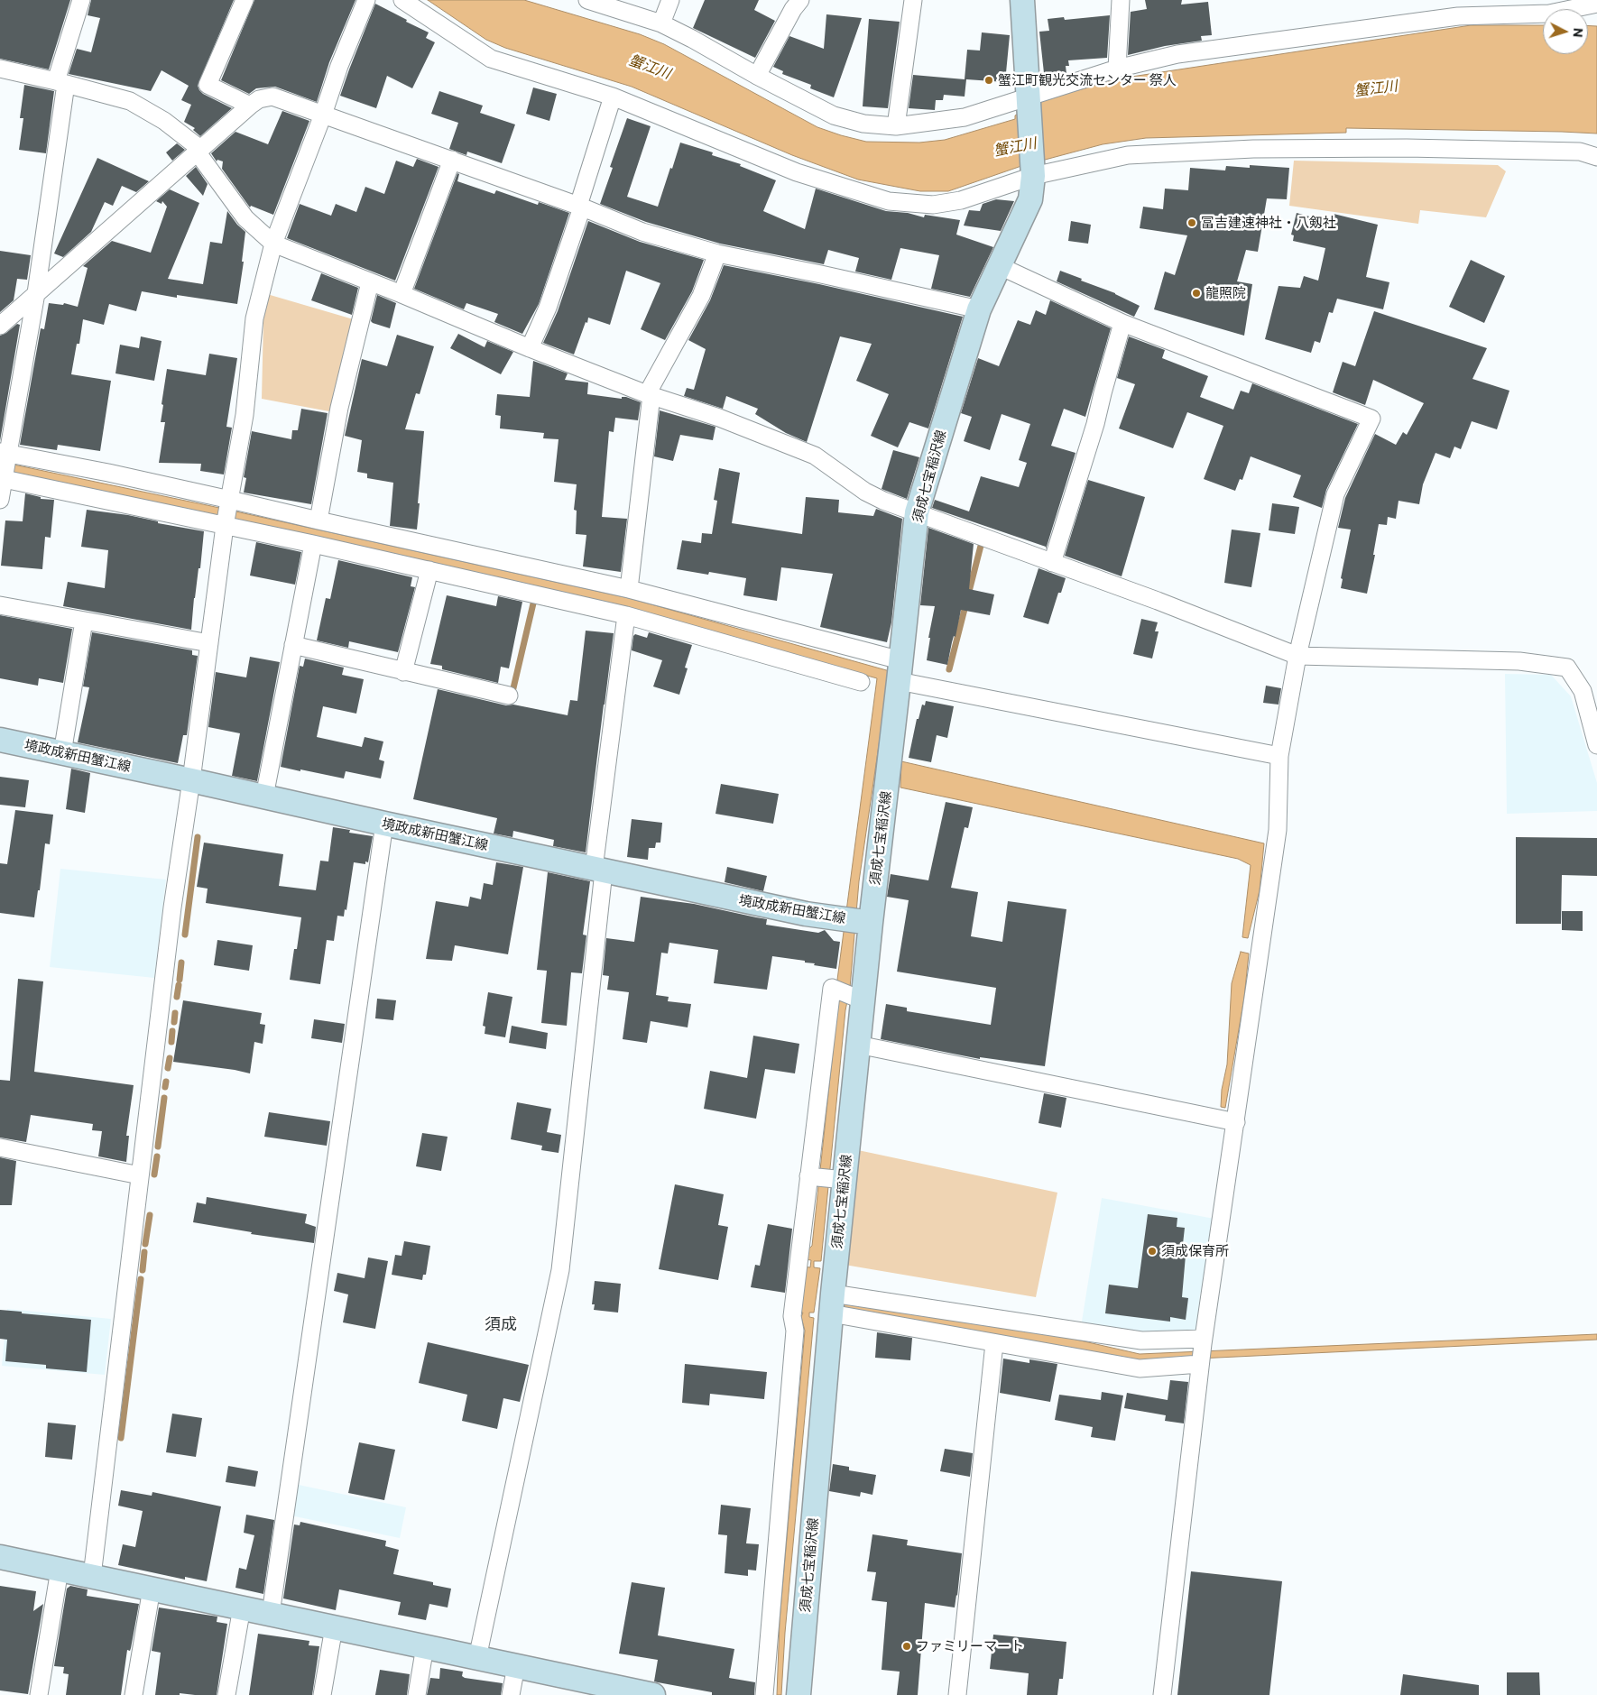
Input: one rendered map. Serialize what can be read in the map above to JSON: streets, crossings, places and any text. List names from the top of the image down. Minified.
{"streets":{"main road":["須成七宝稲沢線","境政成新田蟹江線"]},"crossings":[["須成七宝稲沢線","境政成新田蟹江線"]],"districts":["須成"],"water":["蟹江川"],"places":["蟹江町観光交流センター 祭人","冨吉建速神社・八剱社","龍照院","須成保育所","ファミリーマート"],"north":"right"}
